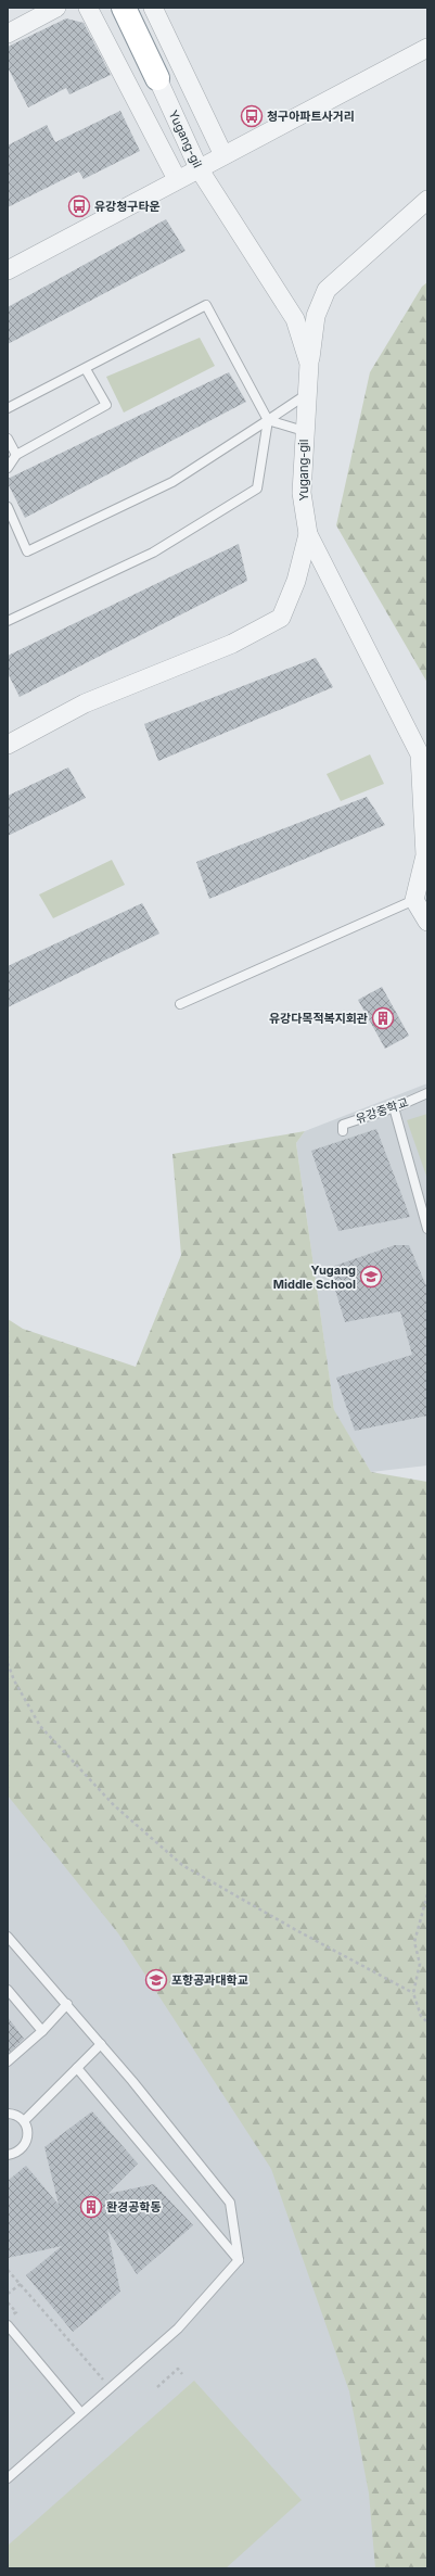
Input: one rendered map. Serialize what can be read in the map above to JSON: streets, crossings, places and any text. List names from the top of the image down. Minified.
{"streets":{"street":["Yugang-gil"],"lane":["유강중학교"]},"places":{"bus stop":["청구아파트사거리","유강청구타운"],"building":["유강다목적복지회관","환경공학동"],"school or university":["Yugang Middle School","포항공과대학교"]}}
